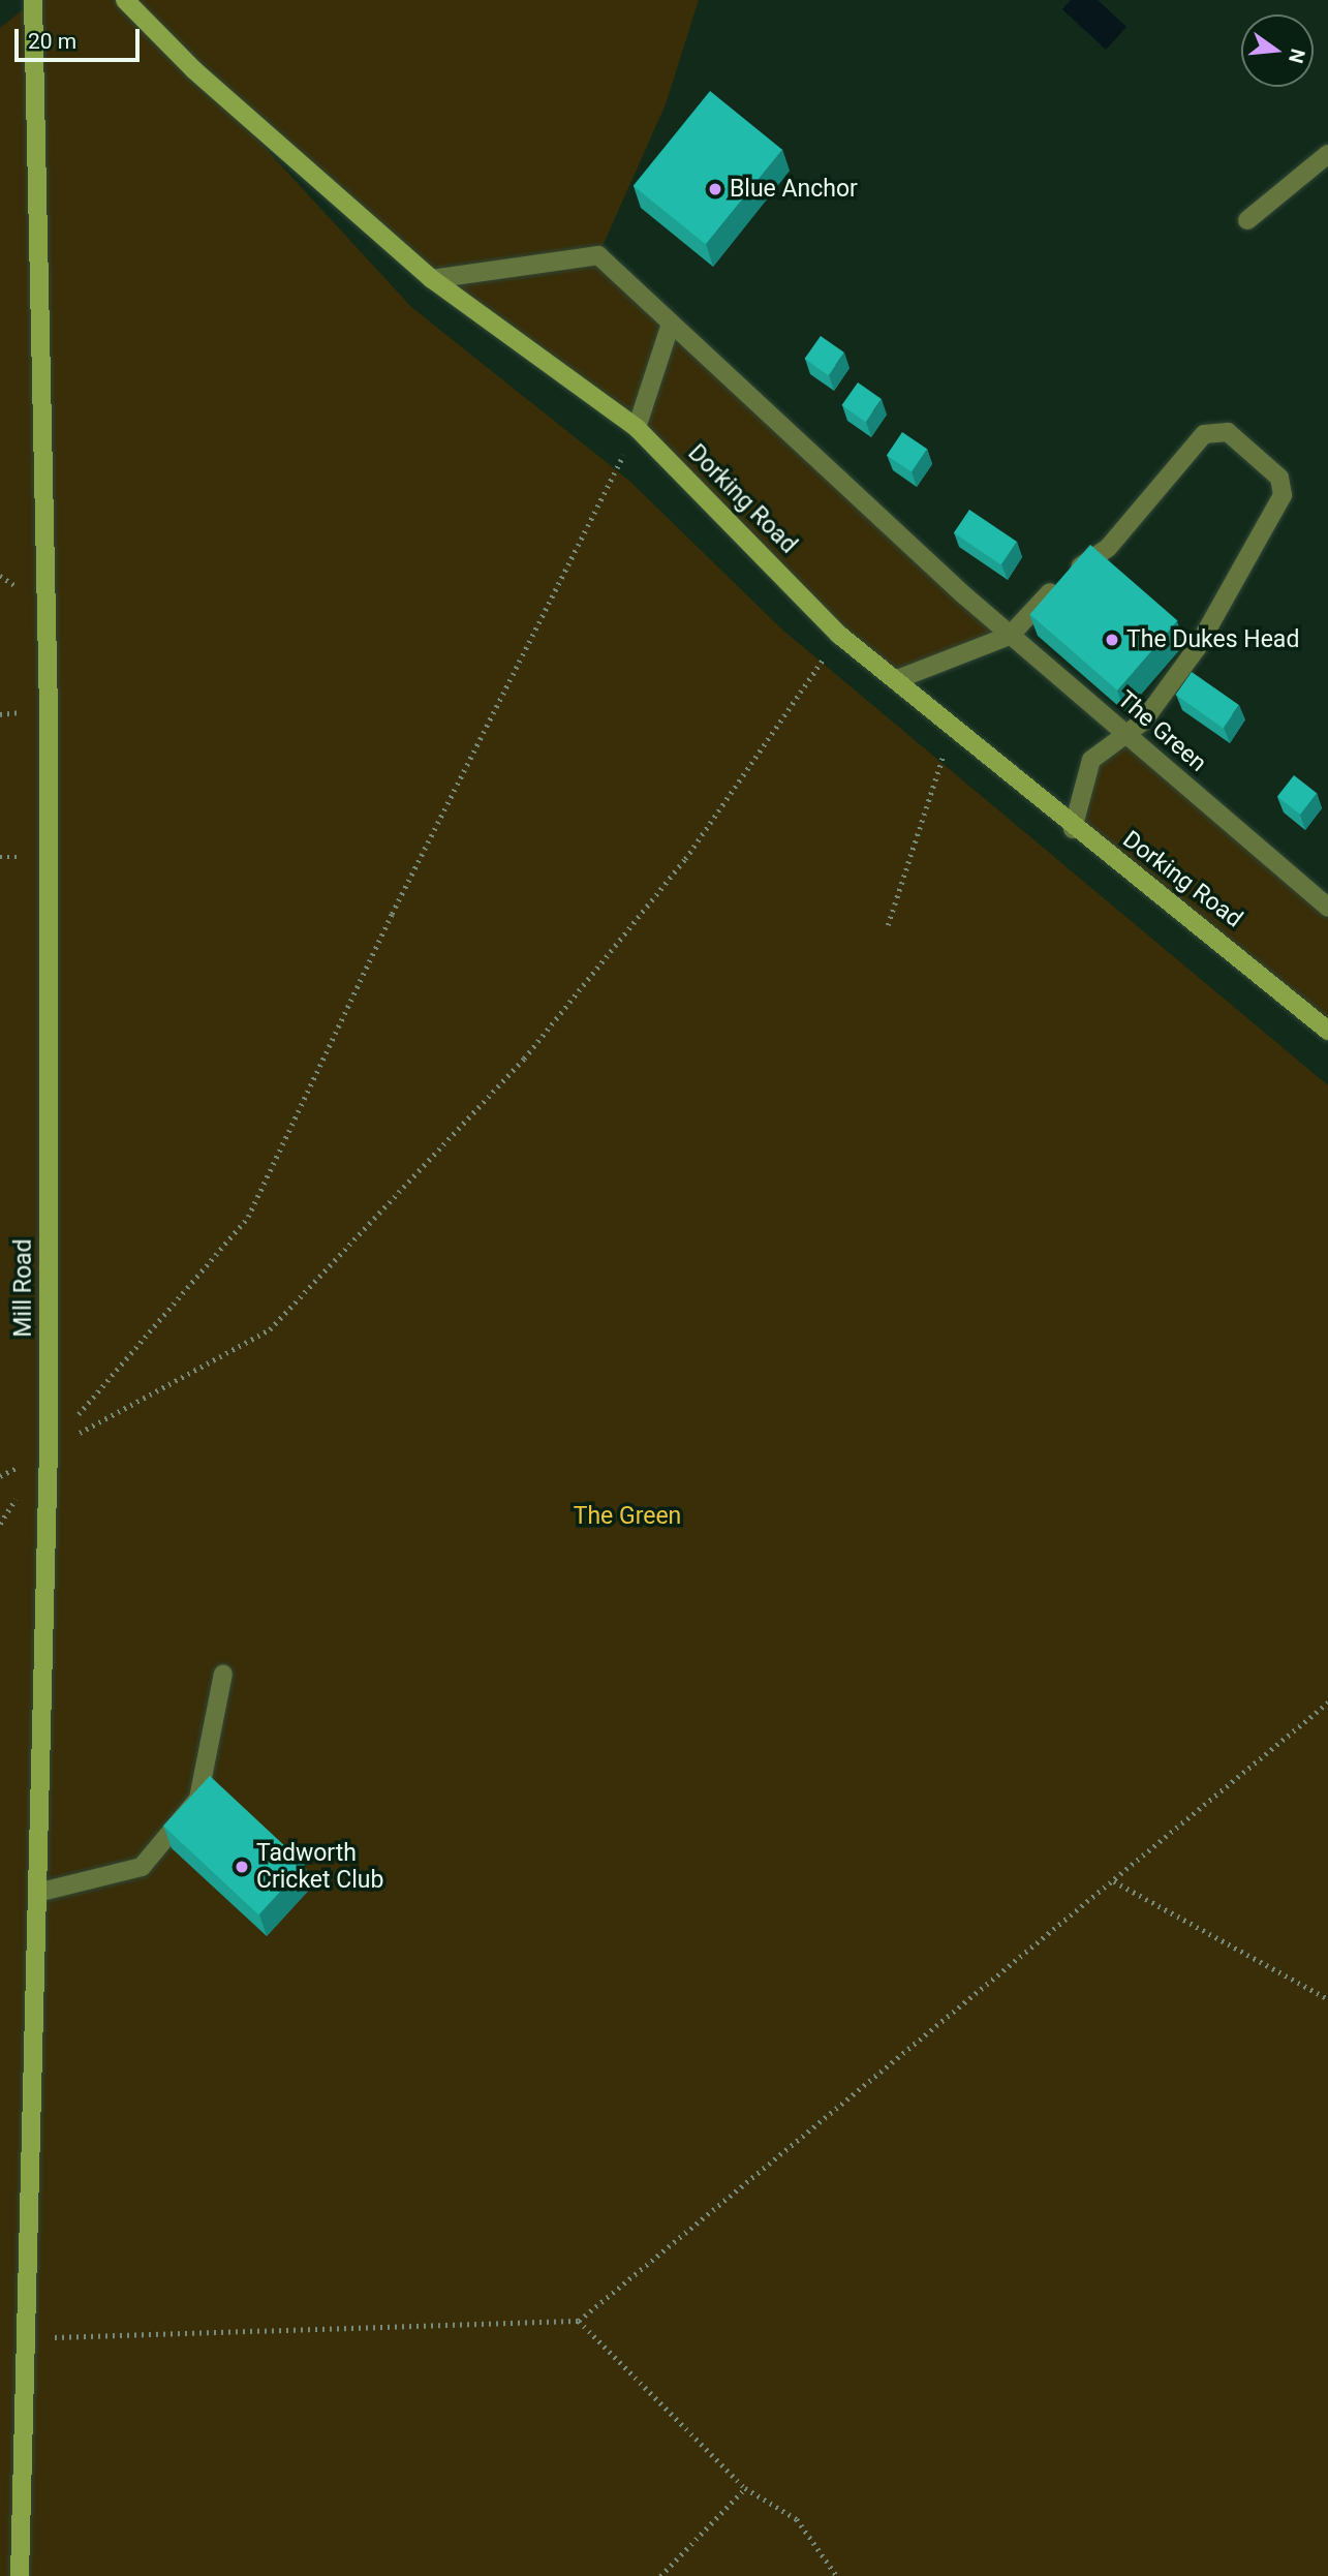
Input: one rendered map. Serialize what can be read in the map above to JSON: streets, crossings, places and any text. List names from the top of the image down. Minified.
{"streets":{"main road":["Dorking Road","Mill Road"],"lane":["The Green"]},"crossings":[["Dorking Road","The Green"]],"parks":["The Green"],"places":["Blue Anchor","The Dukes Head","Tadworth Cricket Club"],"scale_bar":"20 m","north":"right"}
